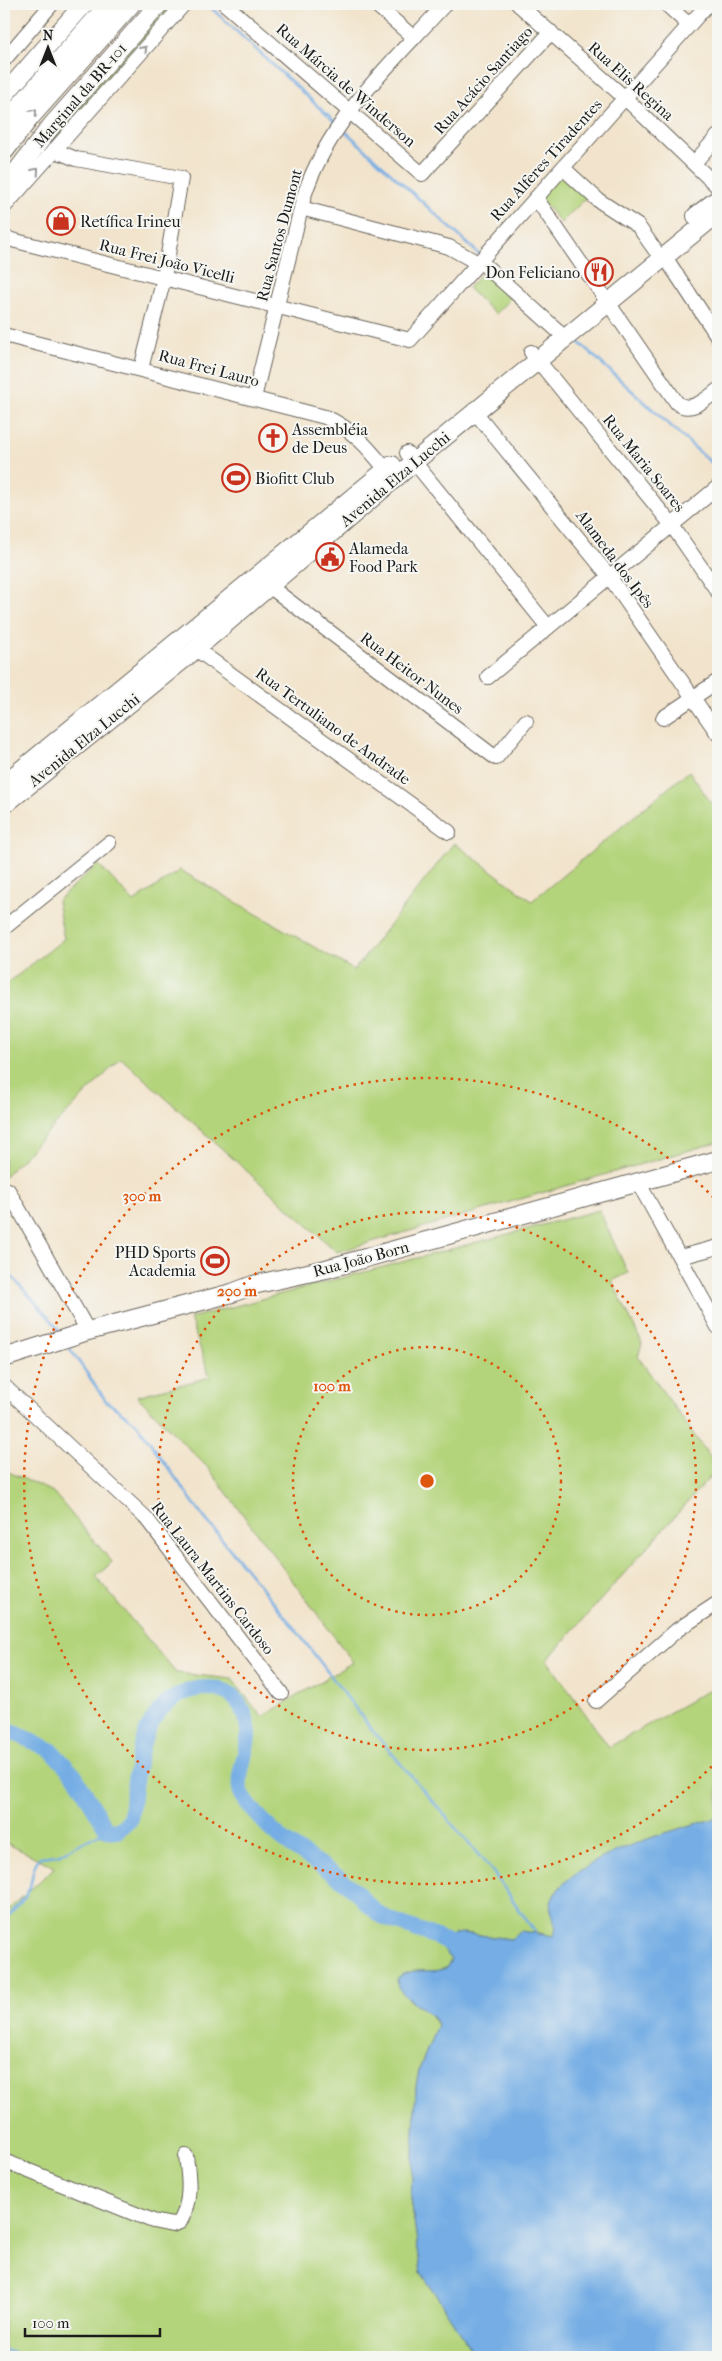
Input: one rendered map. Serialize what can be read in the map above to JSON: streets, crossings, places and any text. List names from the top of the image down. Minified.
{"streets":{"main road":["Marginal da BR-101","Avenida Elza Lucchi","Rua João Born"],"street":["Rua Acácio Santiago","Rua Elis Regina","Rua Márcia de Winderson","Rua Alferes Tiradentes","Rua Santos Dumont","Rua Frei João Vicelli","Rua Frei Lauro","Rua Maria Soares","Alameda dos Ipês","Rua Heitor Nunes","Rua Tertuliano de Andrade","Rua Laura Martins Cardoso"]},"crossings":[["Rua Acácio Santiago","Rua Elis Regina"],["Rua Acácio Santiago","Rua Márcia de Winderson"],["Rua Elis Regina","Rua Alferes Tiradentes"],["Rua Márcia de Winderson","Rua Santos Dumont"],["Rua Alferes Tiradentes","Rua Frei João Vicelli"],["Rua Santos Dumont","Rua Frei João Vicelli"],["Rua Santos Dumont","Rua Frei Lauro"],["Rua Frei Lauro","Avenida Elza Lucchi"],["Rua Maria Soares","Avenida Elza Lucchi"],["Avenida Elza Lucchi","Alameda dos Ipês"],["Avenida Elza Lucchi","Rua Heitor Nunes"],["Avenida Elza Lucchi","Rua Tertuliano de Andrade"]],"places":{"shop":["Retífica Irineu"],"restaurant":["Don Feliciano"],"church":["Assembléia de Deus"],"sports":["Biofitt Club","PHD Sports Academia"],"public building":["Alameda Food Park"]},"scale_bar":"100 m","north":"top","rings":["300 m","200 m","100 m"]}
